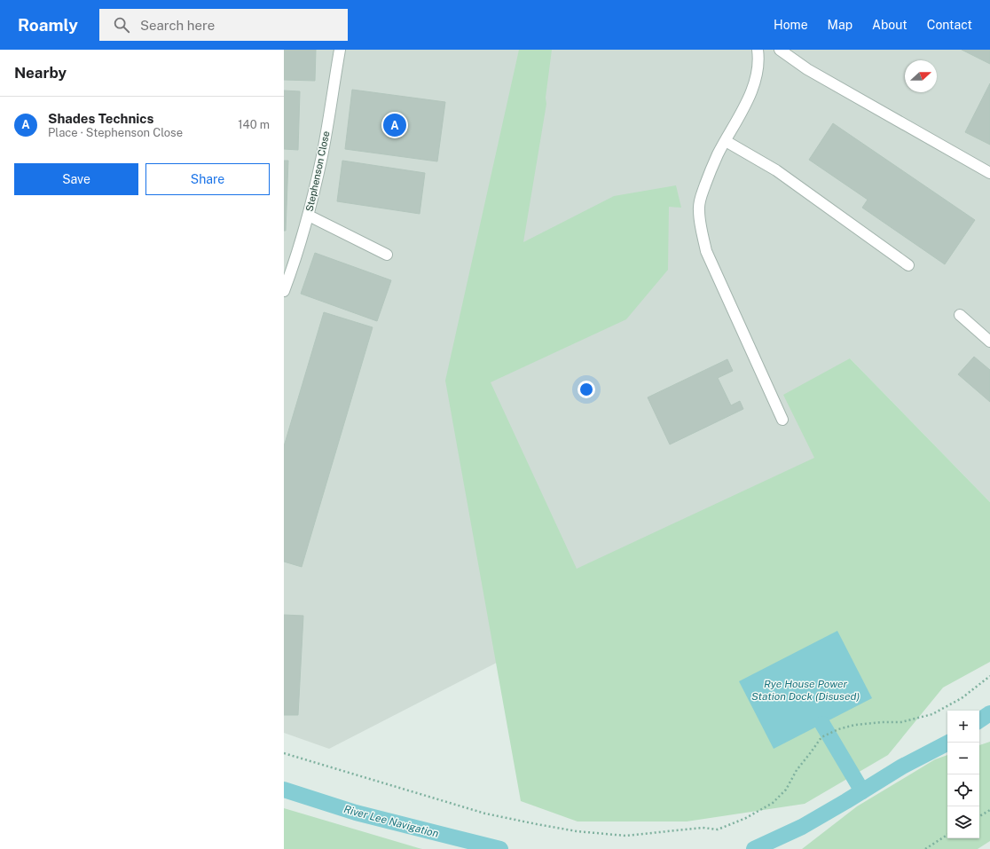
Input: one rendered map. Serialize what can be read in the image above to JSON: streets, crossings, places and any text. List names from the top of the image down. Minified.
{"streets":{"street":["Stephenson Close"]},"water":["Rye House Power Station Dock (Disused)","River Lee Navigation"],"north":"right","page":{"header":"Roamly","search":"Search here","nav":["Home","Map","About","Contact"],"heading":"Nearby","list":[{"mark":"A","name":"Shades Technics","note":"Place · Stephenson Close","value":"140 m"}],"pins":"A","buttons":["Save","Share"],"map_buttons":["+","−"]}}
